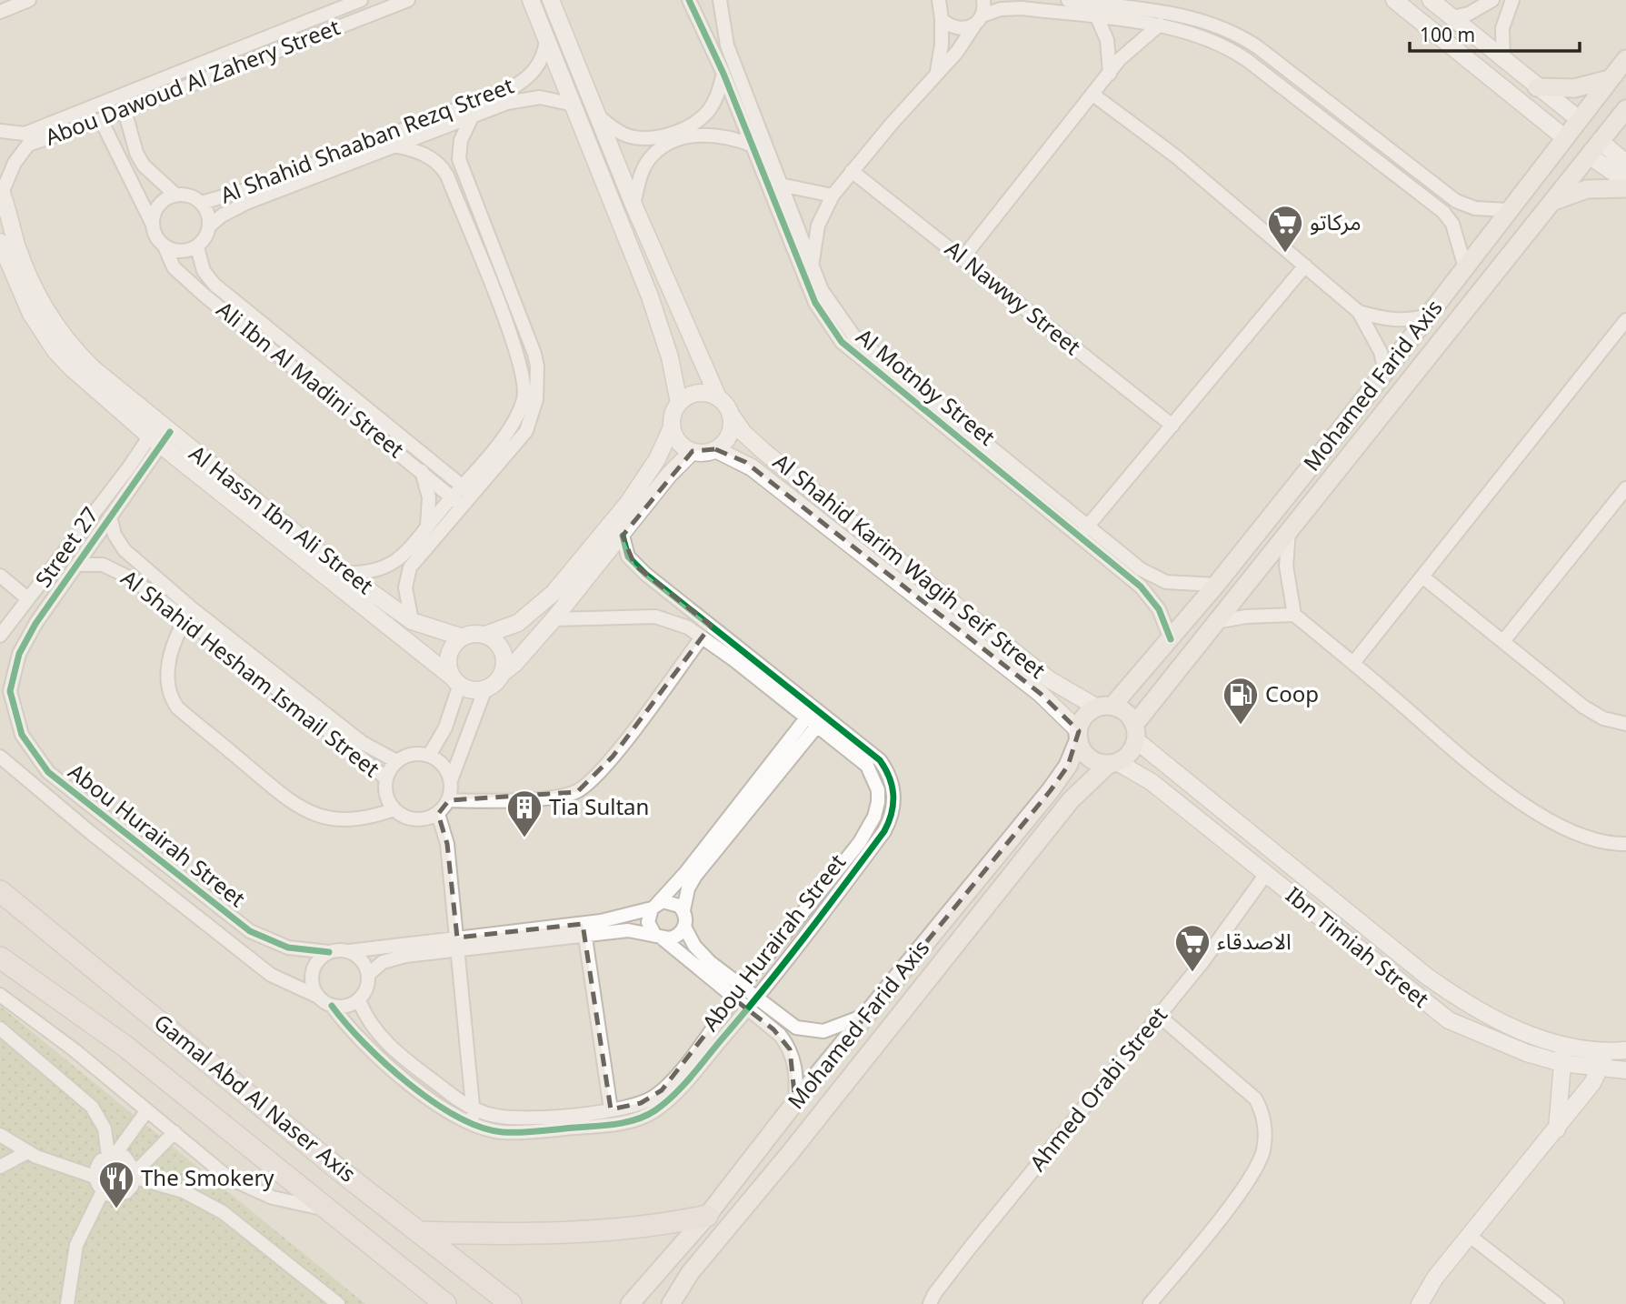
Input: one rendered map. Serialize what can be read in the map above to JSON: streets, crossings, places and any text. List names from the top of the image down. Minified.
{"streets":{"main road":["Mohamed Farid Axis","Gamal Abd Al Naser Axis"],"street":["Abou Dawoud Al Zahery Street","Al Shahid Shaaban Rezq Street","Al Nawwy Street","Ali Ibn Al Madini Street","Al Motnby Street","Al Hassn Ibn Ali Street","Street 27","Al Shahid Karim Wagih Seif Street","Al Shahid Hesham Ismail Street","Abou Hurairah Street","Ibn Timiah Street","Ahmed Orabi Street"]},"crossings":[["Abou Dawoud Al Zahery Street","Al Hassn Ibn Ali Street"],["Al Shahid Shaaban Rezq Street","Ali Ibn Al Madini Street"],["Mohamed Farid Axis","Al Motnby Street"],["Mohamed Farid Axis","Al Shahid Karim Wagih Seif Street"],["Mohamed Farid Axis","Ibn Timiah Street"],["Al Hassn Ibn Ali Street","Street 27"],["Street 27","Al Shahid Hesham Ismail Street"],["Street 27","Abou Hurairah Street"],["Al Shahid Karim Wagih Seif Street","Ibn Timiah Street"],["Ibn Timiah Street","Ahmed Orabi Street"]],"places":{"supermarket":["مركاتو","الاصدقاء"],"fuel station":["Coop"],"building":["Tia Sultan"],"restaurant":["The Smokery"]},"scale_bar":"100 m"}
